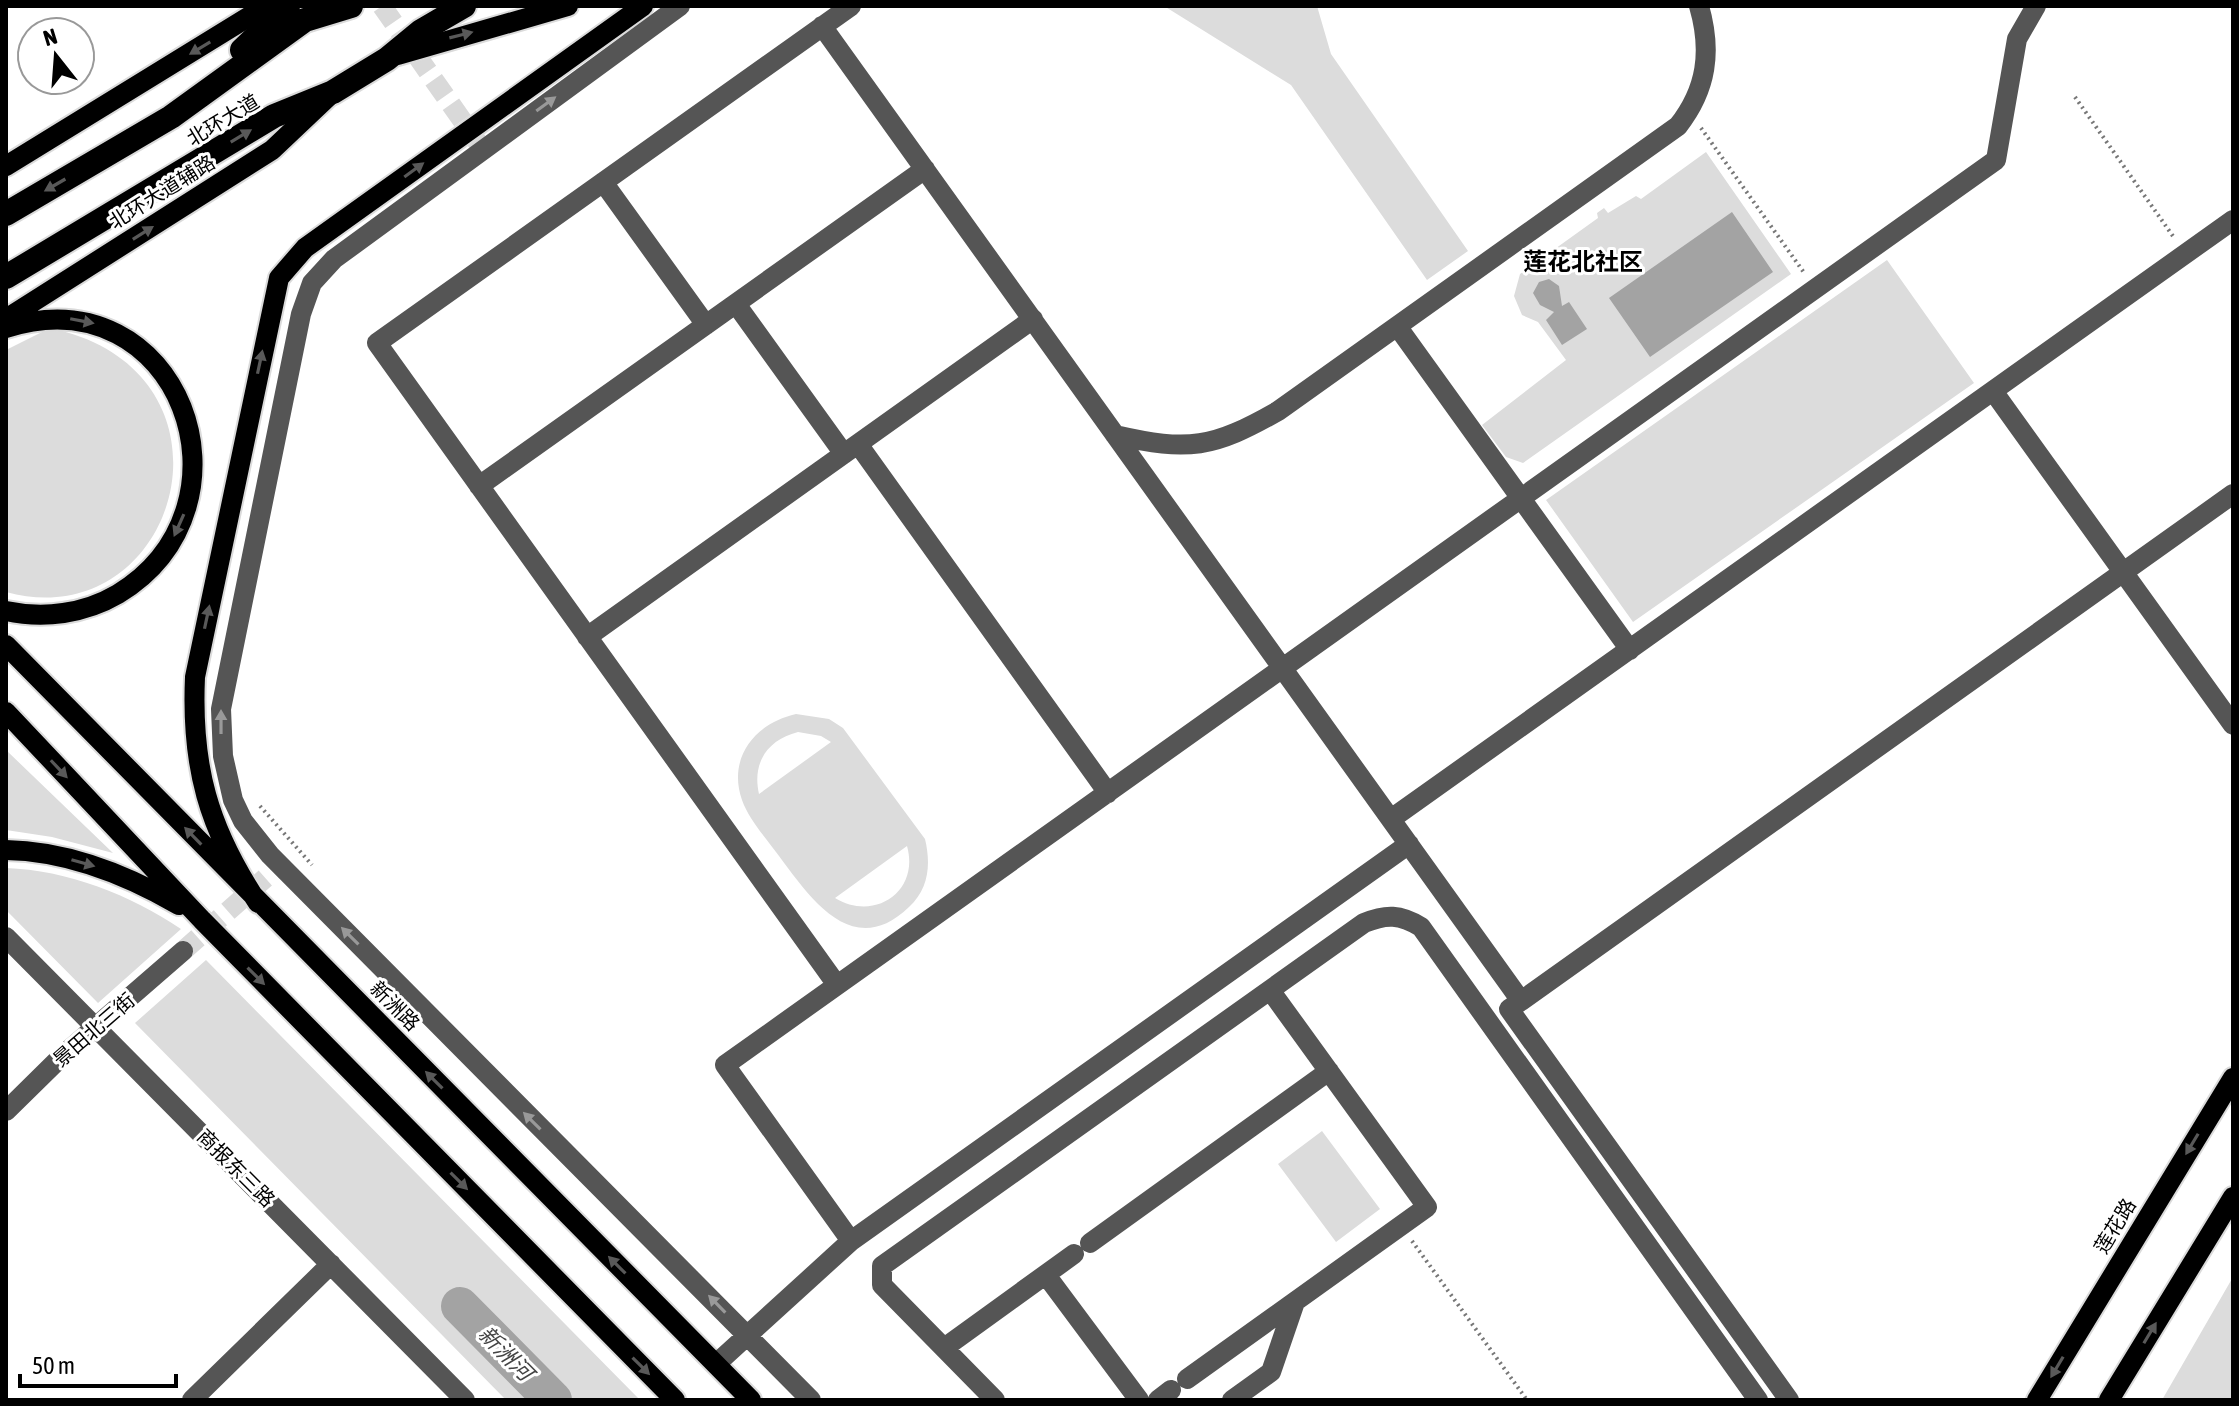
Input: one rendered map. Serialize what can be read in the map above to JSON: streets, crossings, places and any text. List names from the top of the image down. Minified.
{"streets":{"highway":["北环大道"],"main road":["北环大道辅路","新洲路","莲花路"],"street":["景田北三街","商报东三路"]},"crossings":[["北环大道","北环大道辅路"],["景田北三街","商报东三路"]],"districts":["莲花北社区"],"water":["新洲河"],"scale_bar":"50 m","north":"top"}
